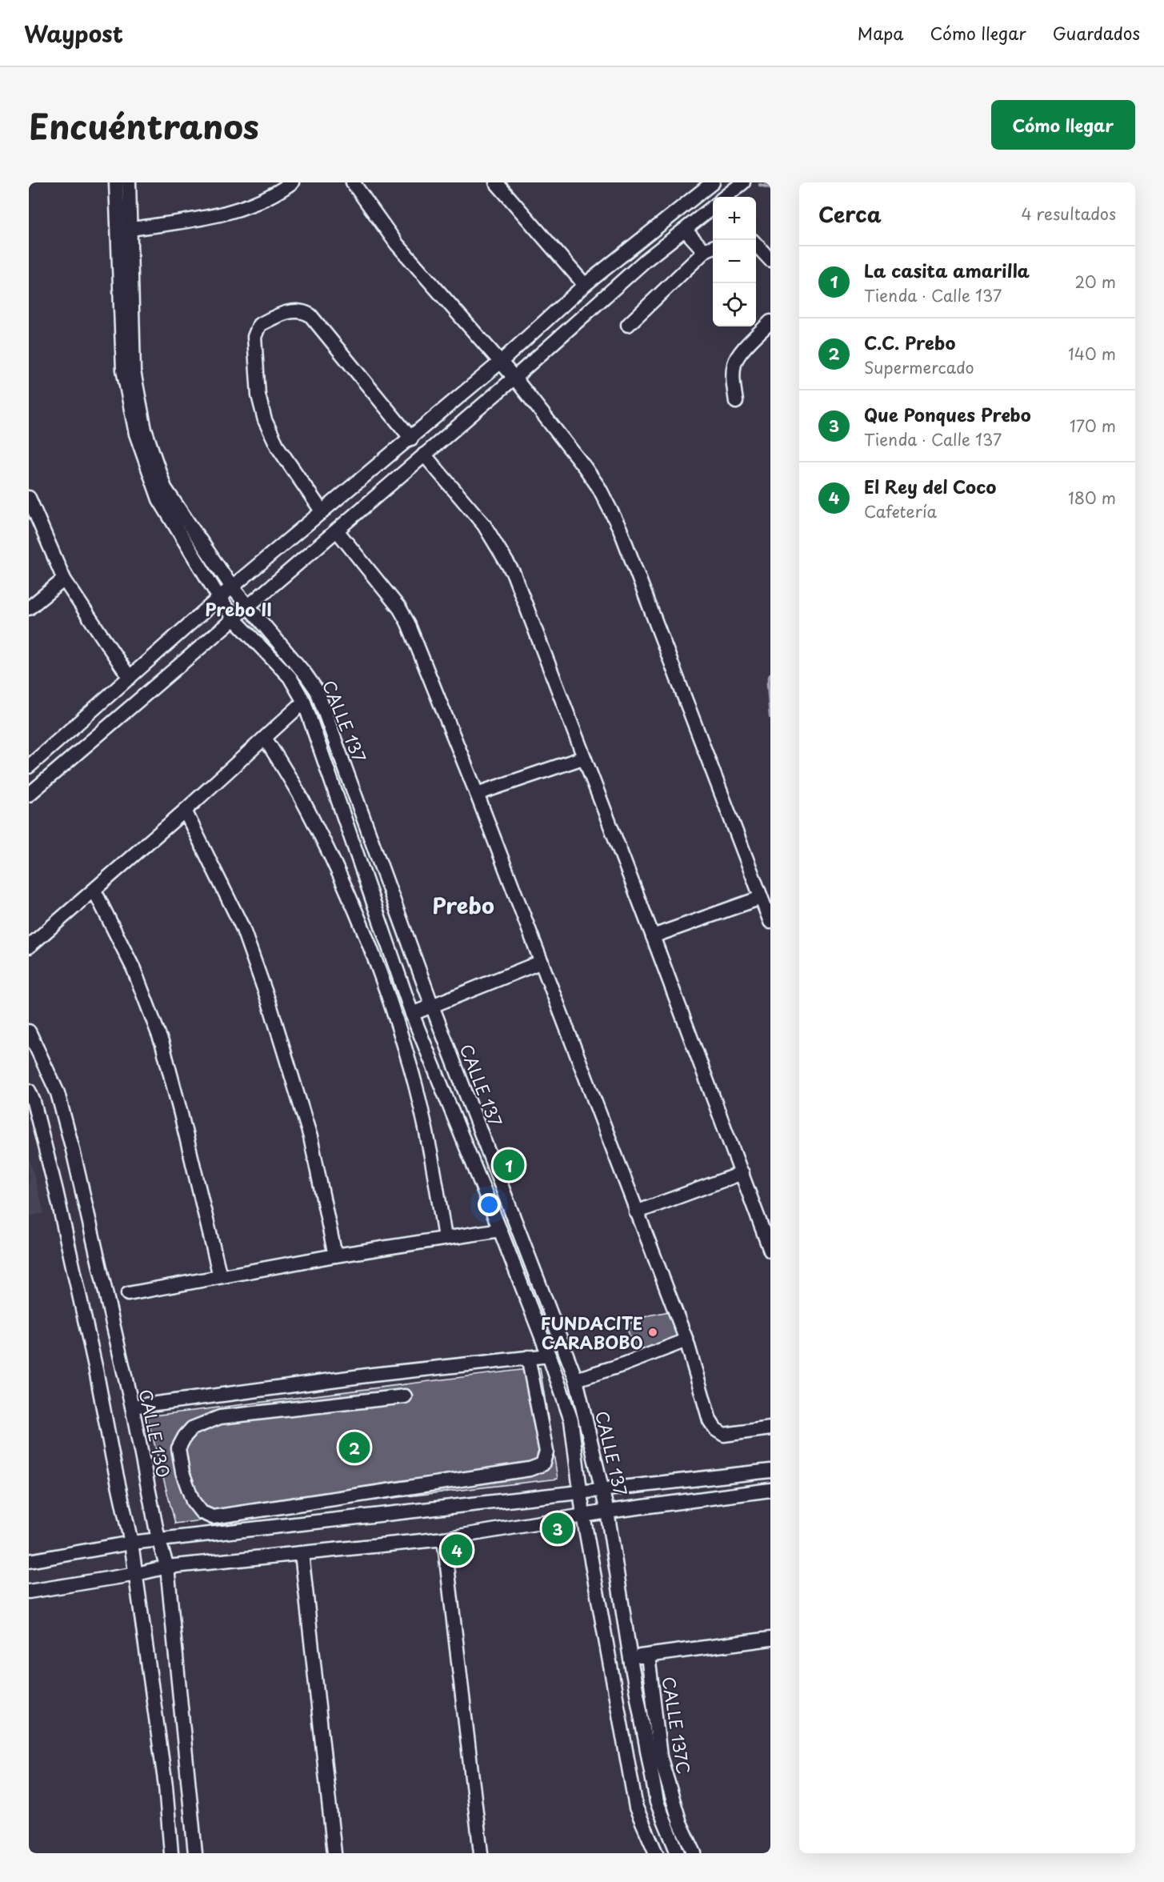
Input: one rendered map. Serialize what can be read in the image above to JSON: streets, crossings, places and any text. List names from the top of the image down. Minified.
{"streets":{"street":["CALLE 137","CALLE 130","CALLE 137C"]},"districts":["Prebo II","Prebo"],"places":["FUNDACITE CARABOBO"],"page":{"header":"Waypost","nav":["Mapa","Cómo llegar","Guardados"],"title":"Encuéntranos","buttons":"Cómo llegar","heading":["Cerca","4 resultados"],"map_buttons":["+","−"],"list":[{"mark":"1","name":"La casita amarilla","note":"Tienda · Calle 137","value":"20 m"},{"mark":"2","name":"C.C. Prebo","note":"Supermercado","value":"140 m"},{"mark":"3","name":"Que Ponques Prebo","note":"Tienda · Calle 137","value":"170 m"},{"mark":"4","name":"El Rey del Coco","note":"Cafetería","value":"180 m"}],"pins":["1","2","3","4"]}}
